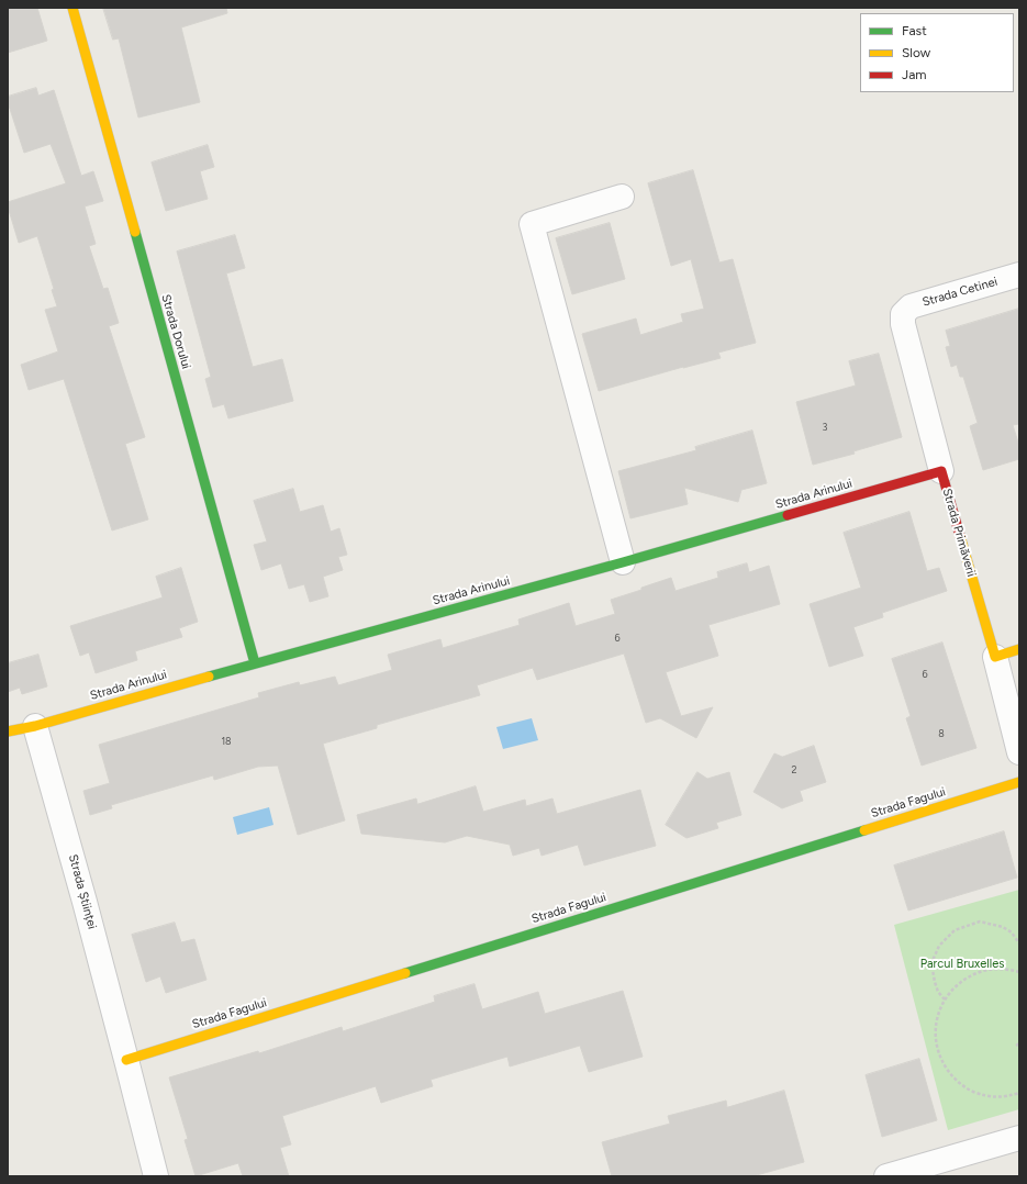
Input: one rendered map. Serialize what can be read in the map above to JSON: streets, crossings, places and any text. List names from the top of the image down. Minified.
{"streets":{"street":["Strada Cetinei","Strada Dorului","Strada Arinului","Strada Primăverii","Strada Fagului","Strada Științei"]},"crossings":[["Strada Cetinei","Strada Primăverii"],["Strada Dorului","Strada Arinului"],["Strada Arinului","Strada Primăverii"],["Strada Arinului","Strada Științei"],["Strada Fagului","Strada Științei"]],"parks":["Parcul Bruxelles"],"house_numbers":["3","6","6","8","18","2"],"legend":["Fast","Slow","Jam"]}
